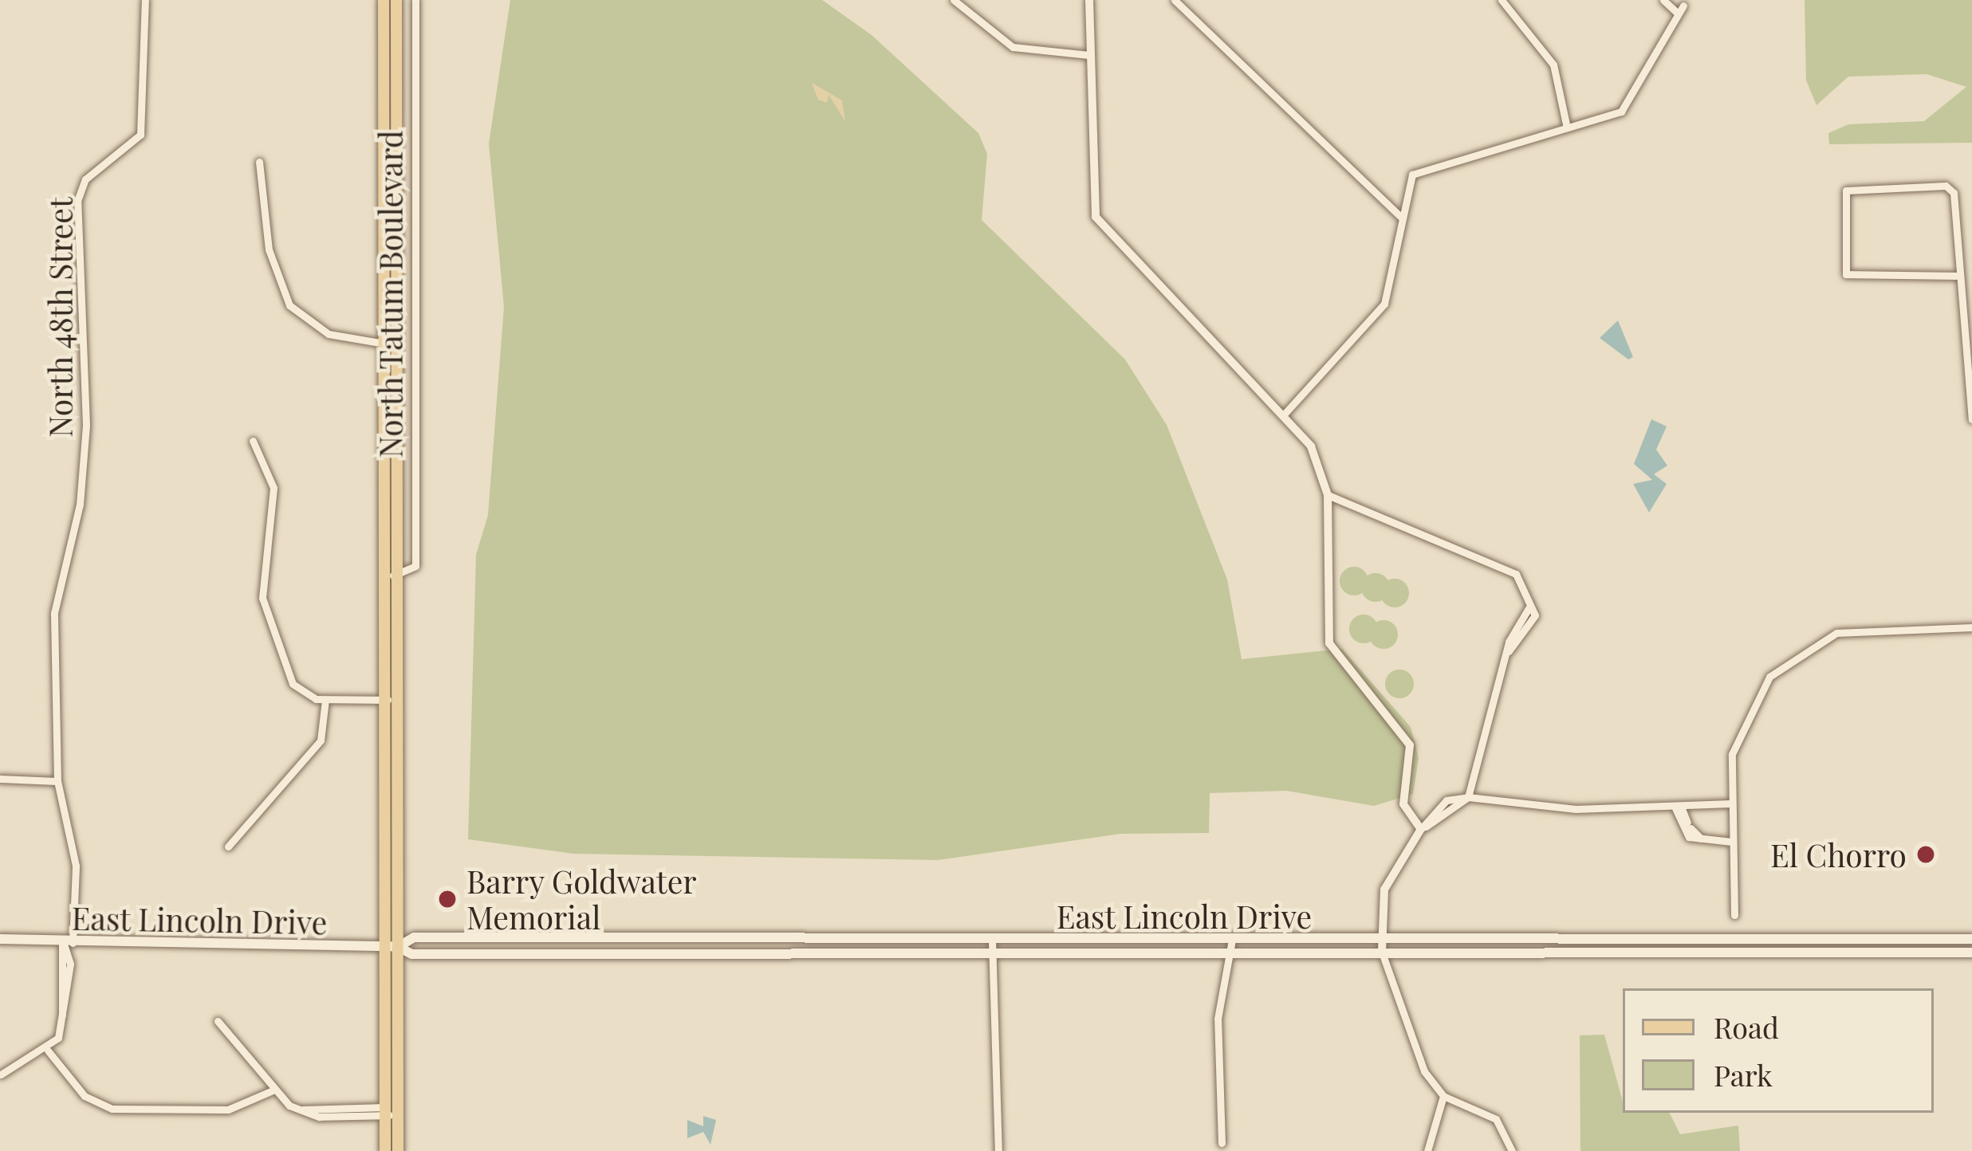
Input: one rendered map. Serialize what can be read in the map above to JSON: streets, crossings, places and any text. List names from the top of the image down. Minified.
{"streets":{"main road":["North Tatum Boulevard","East Lincoln Drive"],"street":["North 48th Street"]},"crossings":[["North Tatum Boulevard","East Lincoln Drive"],["North 48th Street","East Lincoln Drive"]],"places":["El Chorro","Barry Goldwater Memorial"],"legend":["Road","Park"]}
